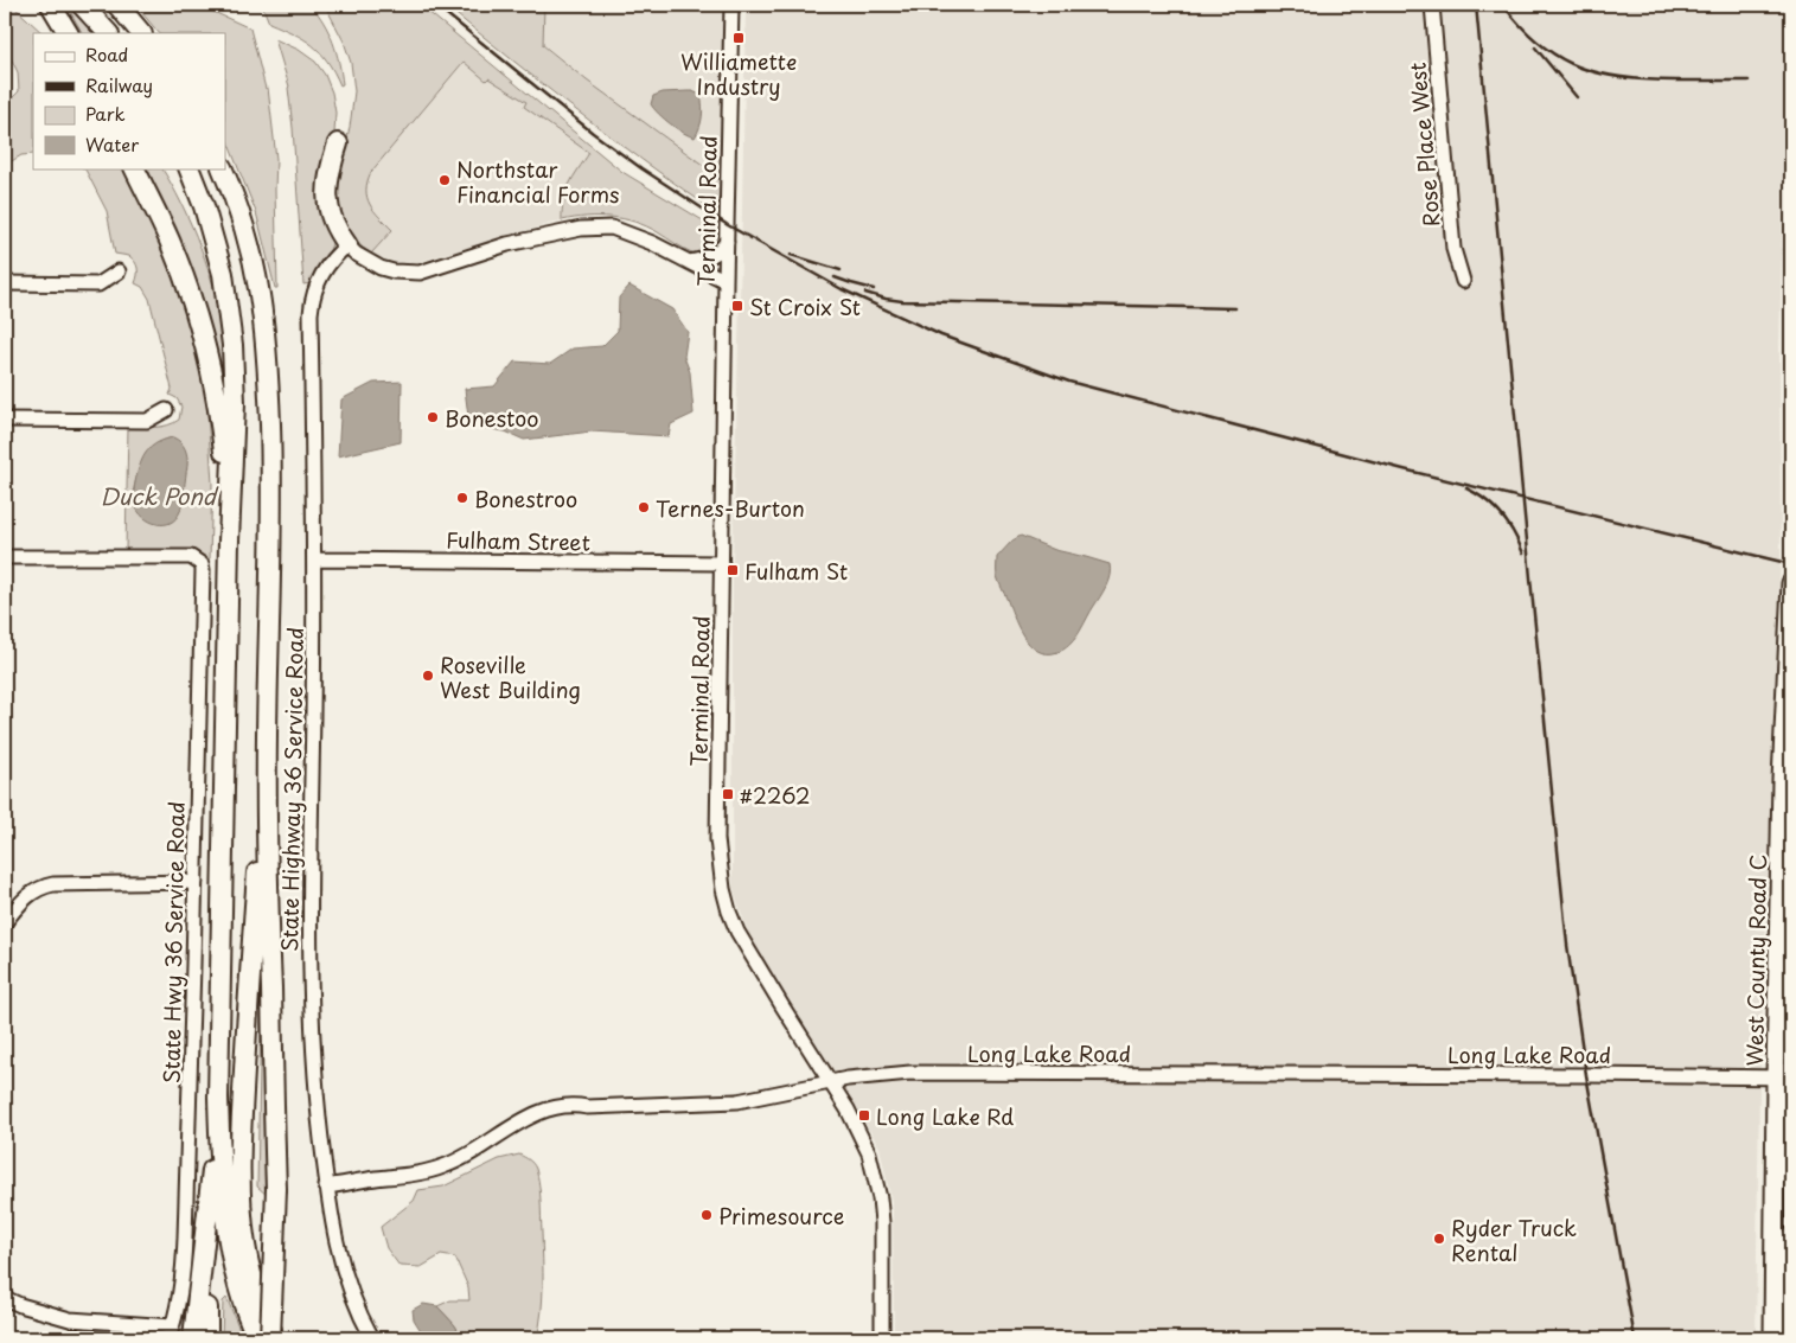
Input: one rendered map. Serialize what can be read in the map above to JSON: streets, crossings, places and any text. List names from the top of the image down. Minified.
{"streets":{"main road":["West County Road C"],"street":["Rose Place West","Terminal Road","Fulham Street","State Highway 36 Service Road","State Hwy 36 Service Road","Long Lake Road"]},"crossings":[["Terminal Road","Fulham Street"],["Terminal Road","Long Lake Road"],["Fulham Street","State Highway 36 Service Road"],["State Highway 36 Service Road","Long Lake Road"],["West County Road C","Long Lake Road"]],"water":["Duck Pond"],"places":{"transit":["Williamette Industry","St Croix St","Fulham St","#2262","Long Lake Rd"],"other":["Northstar Financial Forms","Bonestoo","Bonestroo","Ternes-Burton","Roseville West Building","Primesource","Ryder Truck Rental"]},"legend":["Road","Railway","Park","Water"]}
